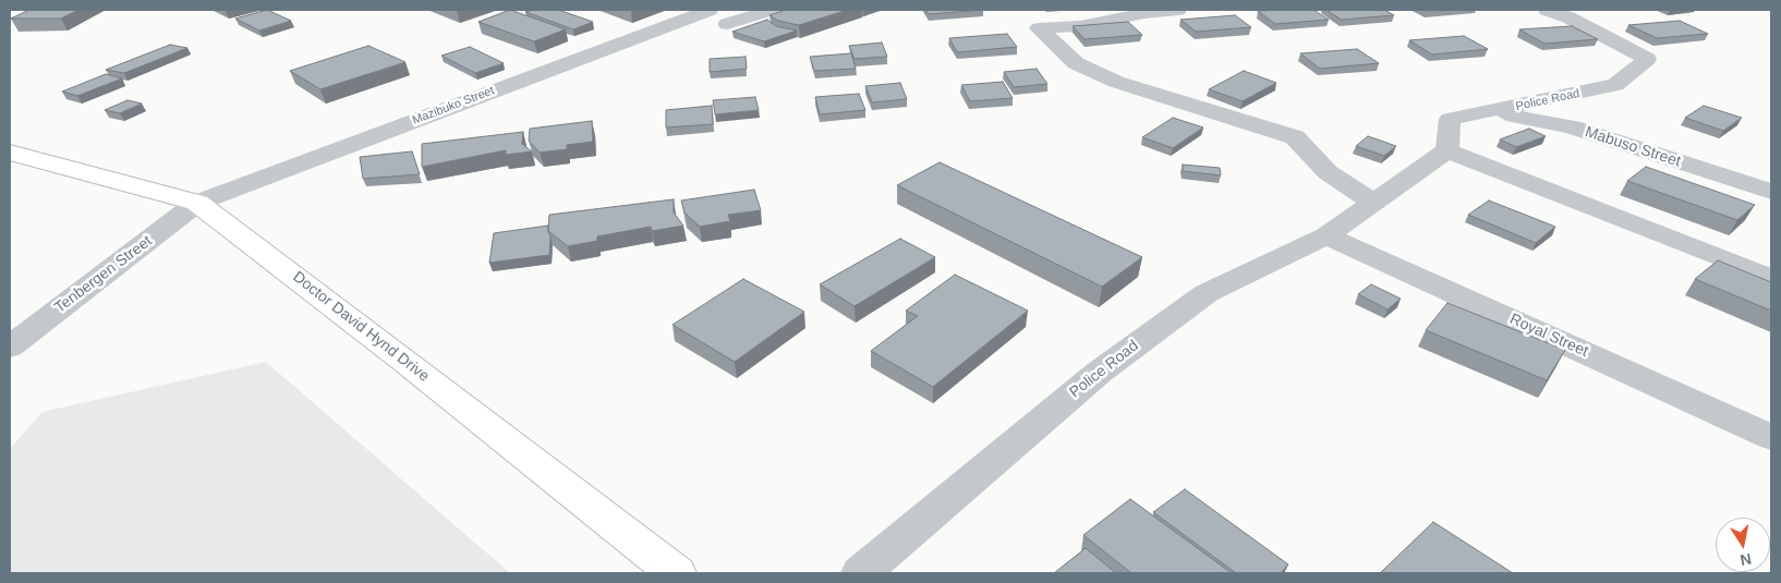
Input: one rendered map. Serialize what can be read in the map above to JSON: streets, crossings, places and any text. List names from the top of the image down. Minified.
{"streets":{"main road":["Doctor David Hynd Drive"],"street":["Police Road","Mazibuko Street","Mabuso Street","Tenbergen Street","Royal Street"]},"crossings":[["Police Road","Mabuso Street"],["Police Road","Royal Street"],["Mazibuko Street","Tenbergen Street"],["Mazibuko Street","Doctor David Hynd Drive"],["Tenbergen Street","Doctor David Hynd Drive"]],"north":"bottom"}
